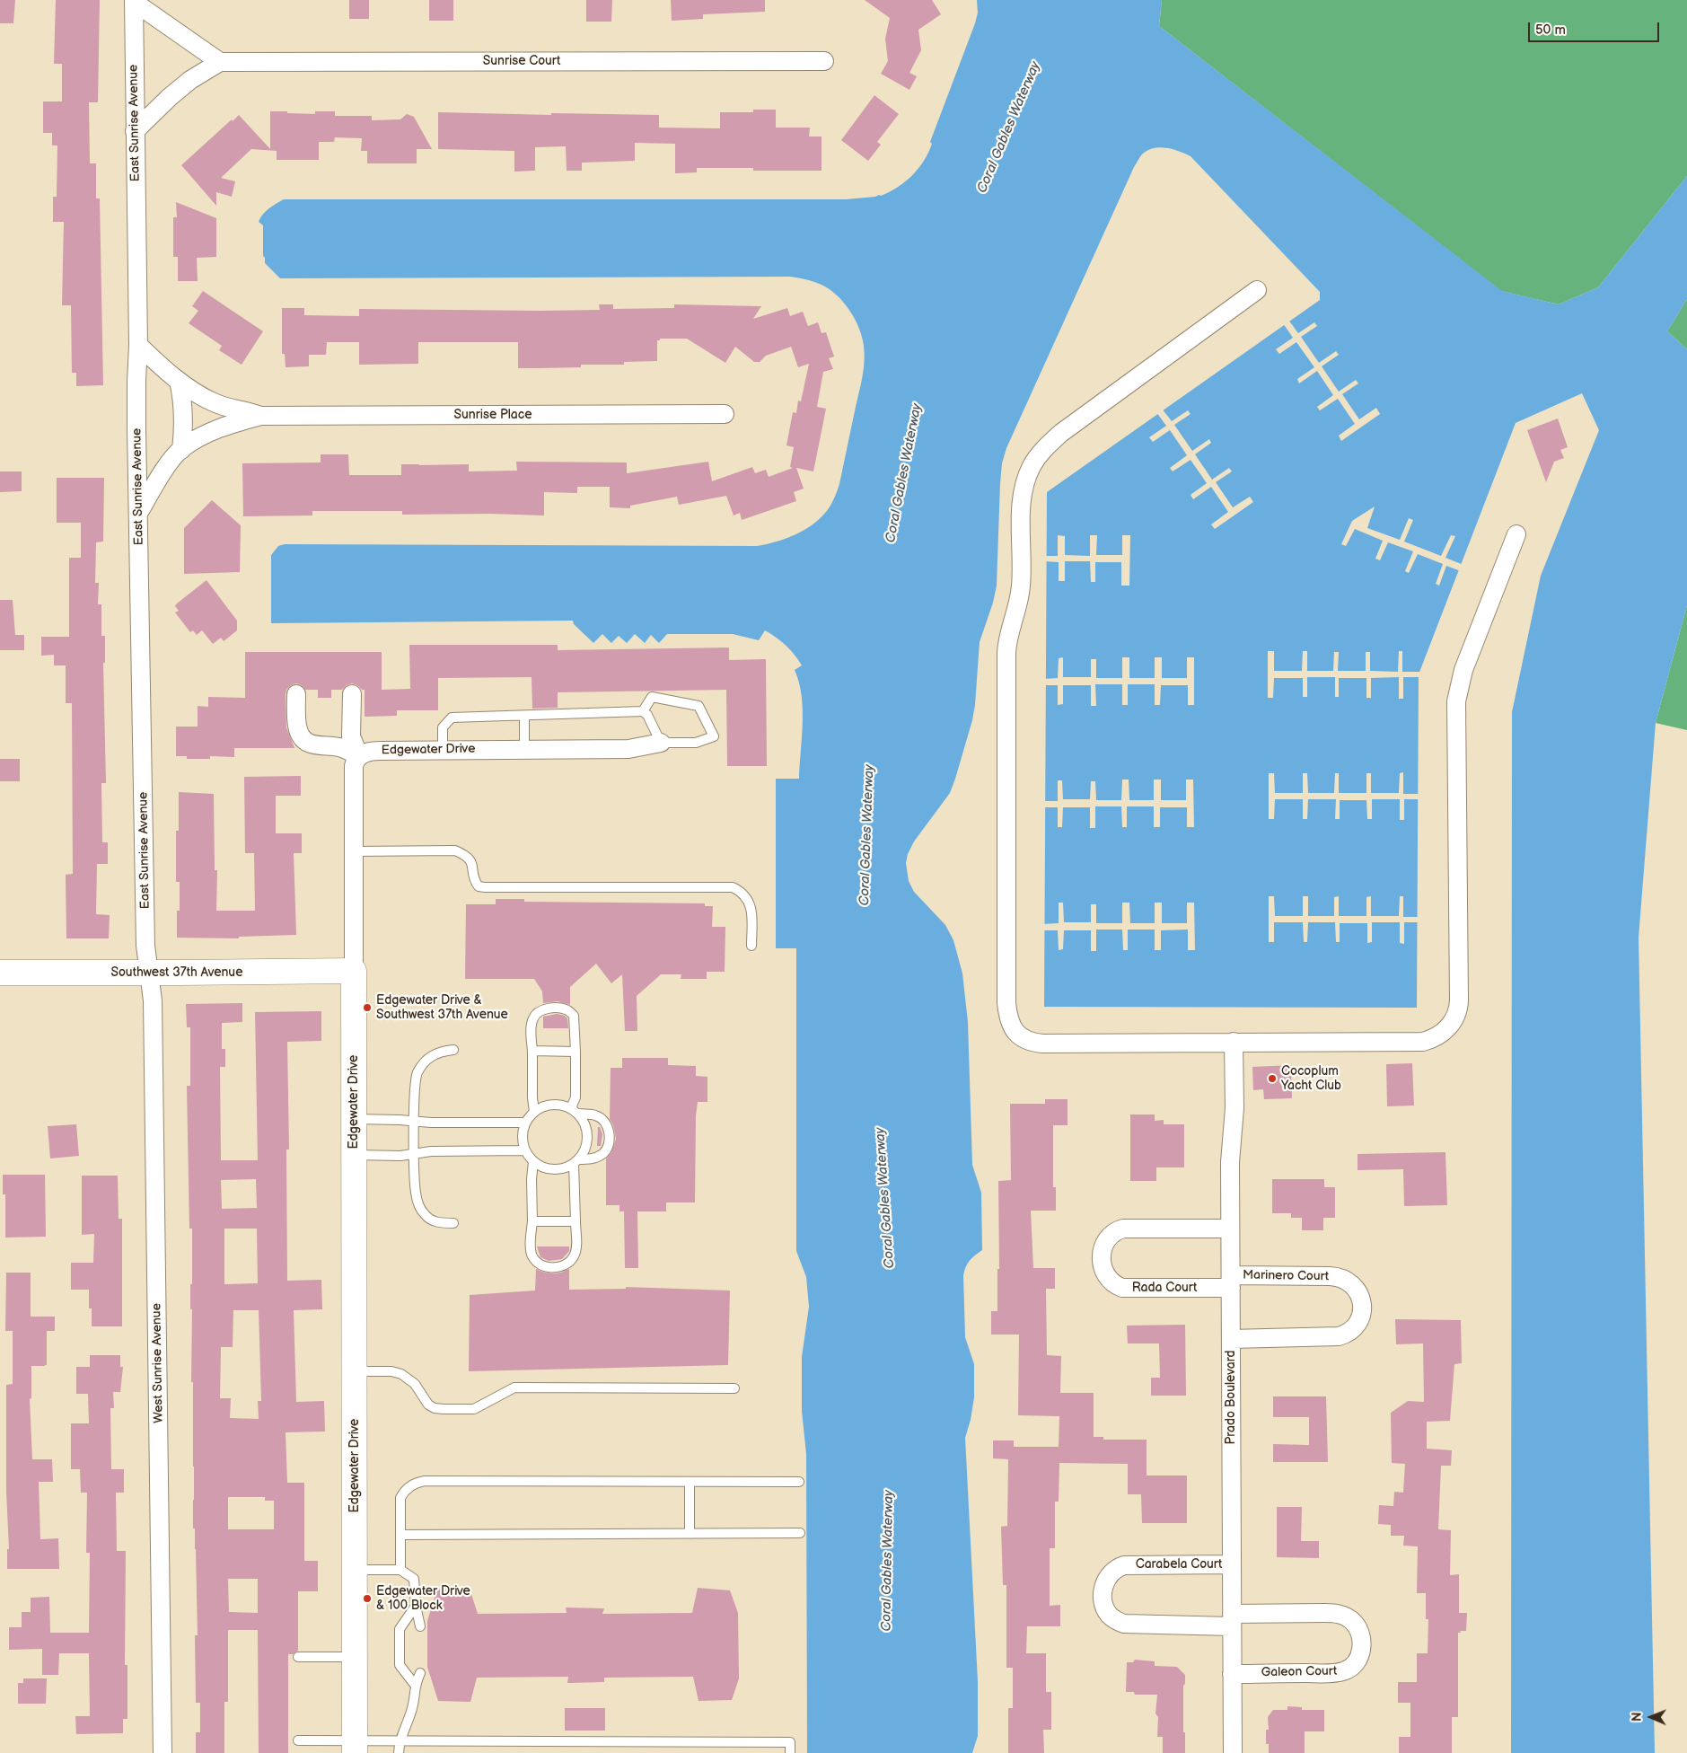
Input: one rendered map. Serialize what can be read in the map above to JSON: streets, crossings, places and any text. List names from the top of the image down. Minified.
{"streets":{"street":["Sunrise Court","East Sunrise Avenue","Sunrise Place","Edgewater Drive","Southwest 37th Avenue","Marinero Court","Rada Court","West Sunrise Avenue","Prado Boulevard","Carabela Court","Galeon Court"]},"crossings":[["East Sunrise Avenue","Sunrise Place"],["East Sunrise Avenue","Southwest 37th Avenue"],["East Sunrise Avenue","West Sunrise Avenue"],["Edgewater Drive","Southwest 37th Avenue"],["Southwest 37th Avenue","West Sunrise Avenue"],["Marinero Court","Rada Court"],["Marinero Court","Prado Boulevard"],["Rada Court","Prado Boulevard"],["Prado Boulevard","Carabela Court"],["Prado Boulevard","Galeon Court"],["Carabela Court","Galeon Court"]],"water":["Coral Gables Waterway"],"places":["Edgewater Drive & Southwest 37th Avenue","Cocoplum Yacht Club","Edgewater Drive & 100 Block"],"scale_bar":"50 m","north":"left"}
